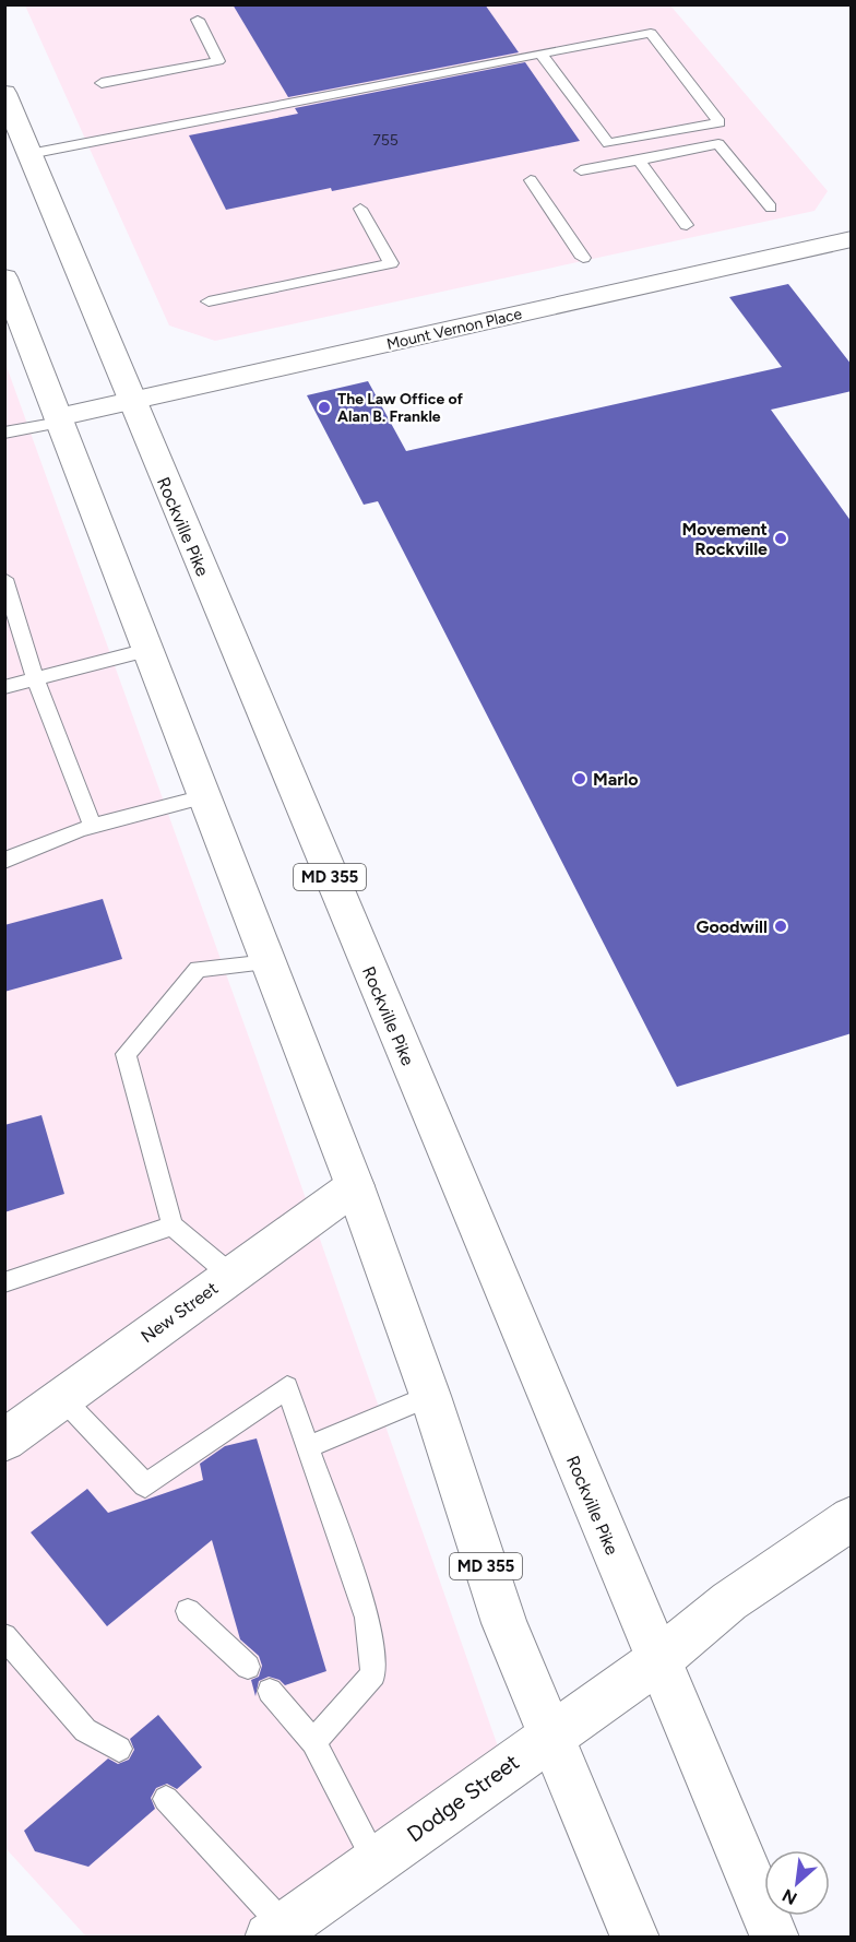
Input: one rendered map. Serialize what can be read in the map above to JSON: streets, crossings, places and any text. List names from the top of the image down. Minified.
{"streets":{"main road":["Mount Vernon Place","Rockville Pike","MD 355","New Street","Dodge Street"]},"crossings":[["Mount Vernon Place","Rockville Pike"],["Mount Vernon Place","MD 355"],["Rockville Pike","Dodge Street"],["MD 355","New Street"],["MD 355","Dodge Street"]],"places":["The Law Office of Alan B. Frankle","Movement Rockville","Marlo","Goodwill"],"house_numbers":["755"],"north":"bottom left"}
